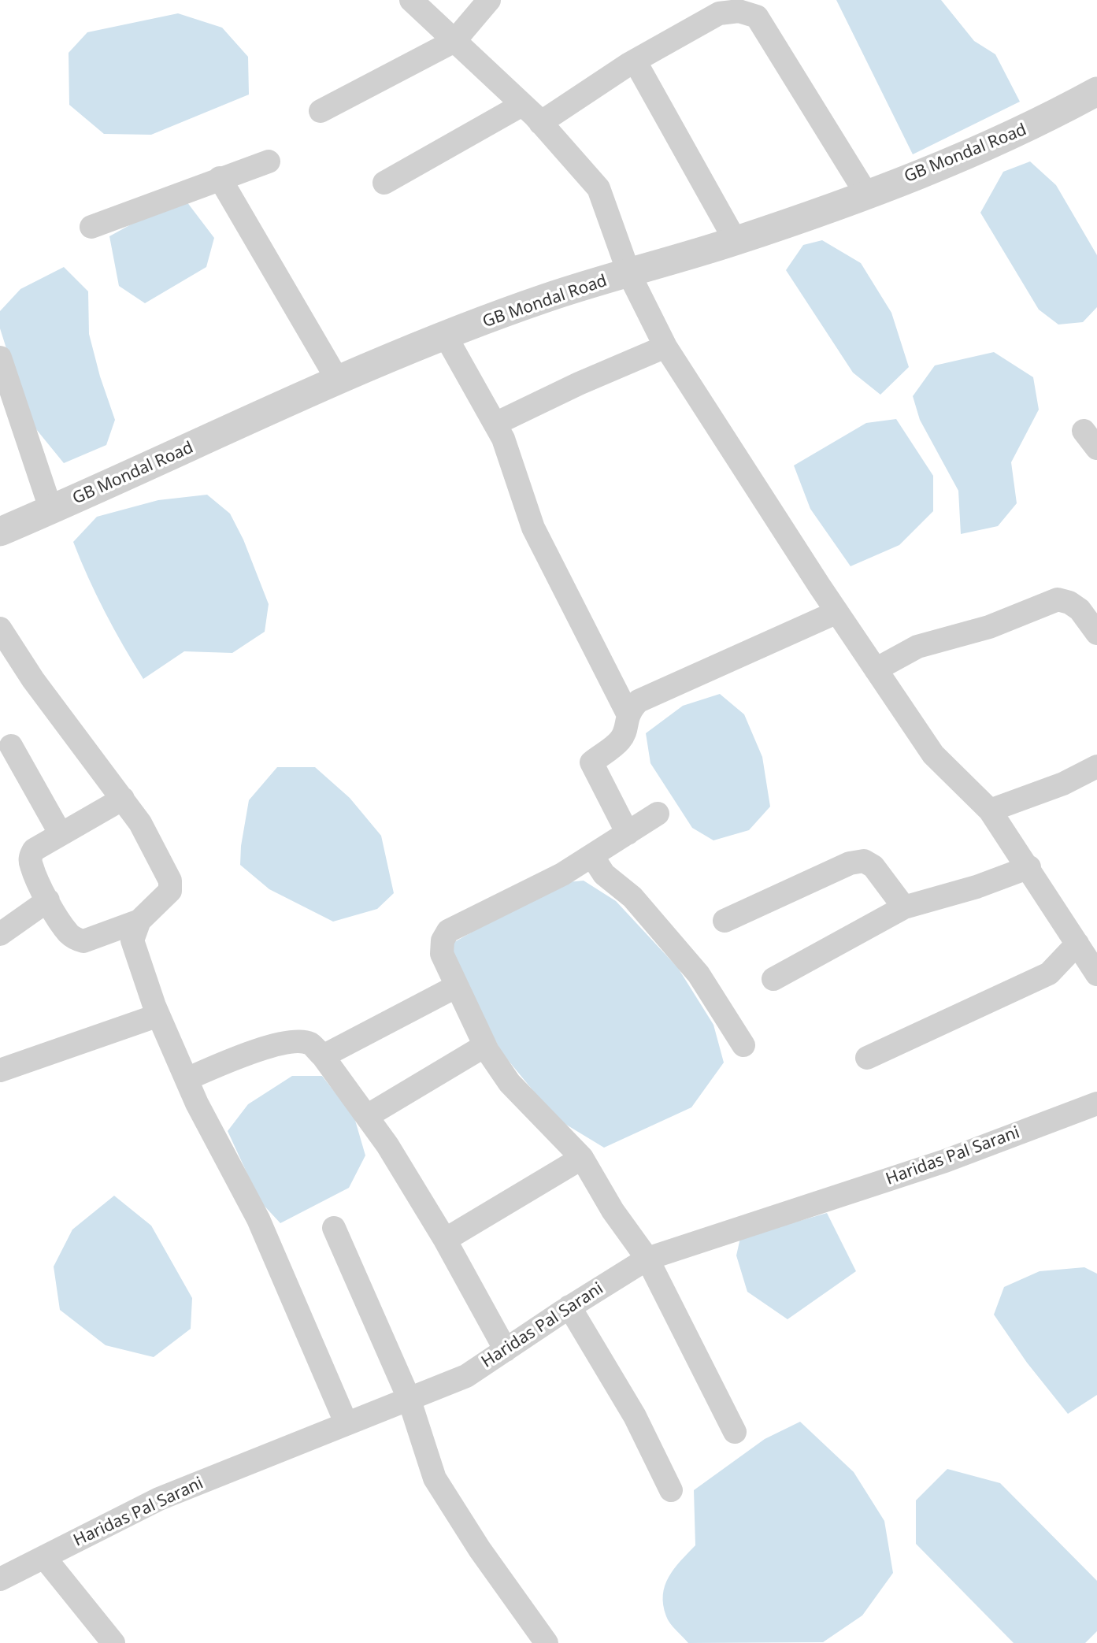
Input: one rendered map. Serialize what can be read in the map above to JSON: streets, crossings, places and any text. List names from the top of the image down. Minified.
{"streets":{"street":["GB Mondal Road","Haridas Pal Sarani"]}}
